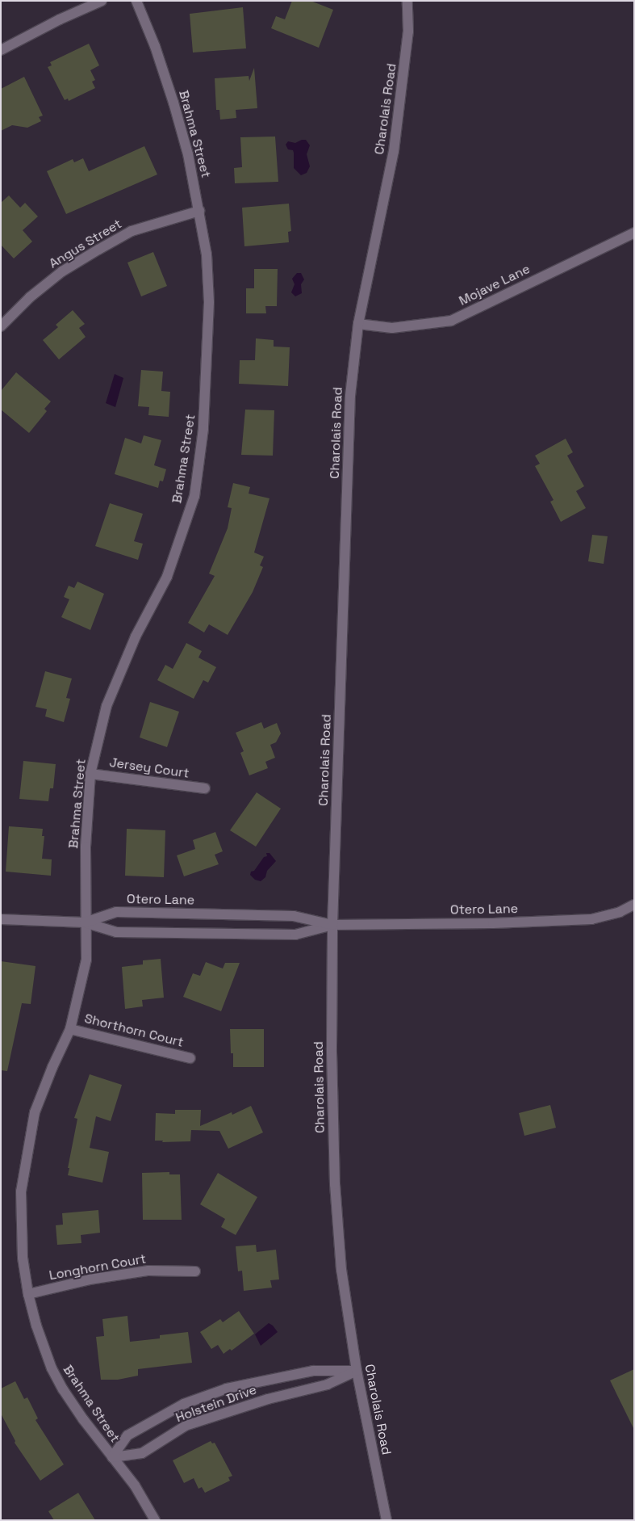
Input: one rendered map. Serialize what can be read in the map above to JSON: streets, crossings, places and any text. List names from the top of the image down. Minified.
{"streets":{"street":["Charolais Road","Brahma Street","Angus Street","Mojave Lane","Jersey Court","Otero Lane","Shorthorn Court","Longhorn Court","Holstein Drive"]},"crossings":[["Charolais Road","Mojave Lane"],["Charolais Road","Otero Lane"],["Charolais Road","Holstein Drive"],["Brahma Street","Angus Street"],["Brahma Street","Jersey Court"],["Brahma Street","Otero Lane"],["Brahma Street","Shorthorn Court"],["Brahma Street","Longhorn Court"],["Brahma Street","Holstein Drive"]]}
